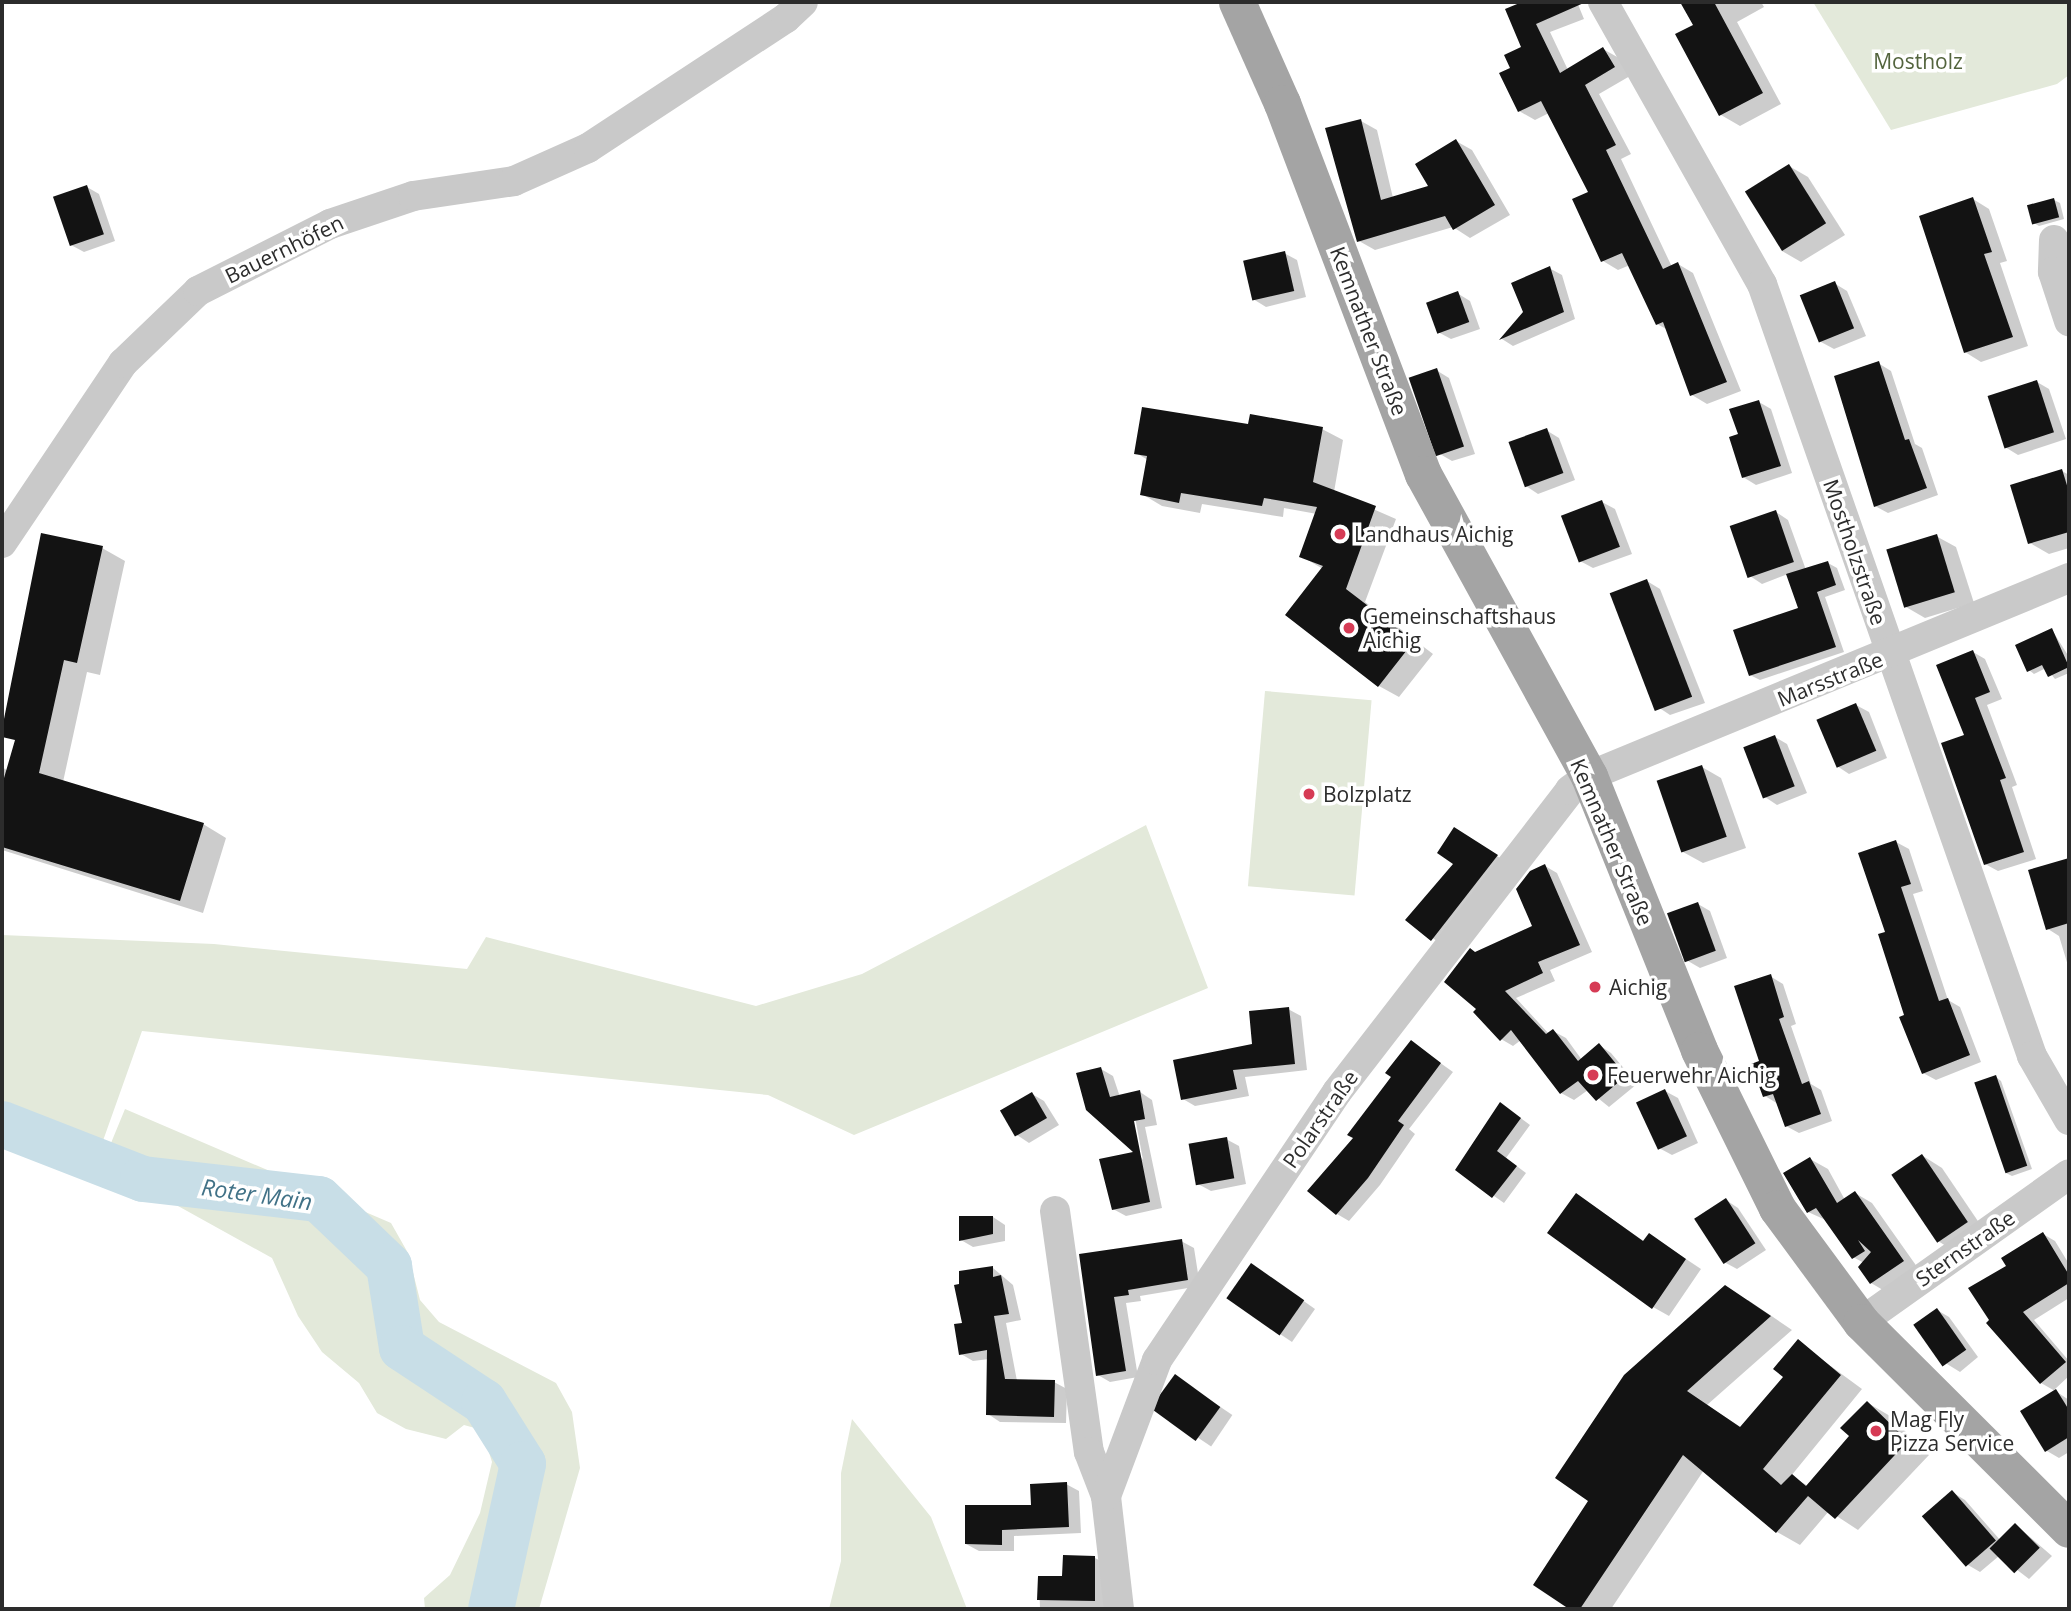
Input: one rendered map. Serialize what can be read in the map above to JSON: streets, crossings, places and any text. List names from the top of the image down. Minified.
{"streets":{"main road":["Kemnather Straße"],"street":["Bauernhöfen","Mostholzstraße","Marsstraße","Polarstraße","Sternstraße"]},"crossings":[["Kemnather Straße","Marsstraße"],["Kemnather Straße","Polarstraße"],["Kemnather Straße","Sternstraße"],["Mostholzstraße","Marsstraße"],["Marsstraße","Polarstraße"]],"water":["Roter Main"],"parks":["Mostholz"],"places":["Landhaus Aichig","Gemeinschaftshaus Aichig","Bolzplatz","Aichig","Feuerwehr Aichig","Mag Fly Pizza Service"]}
